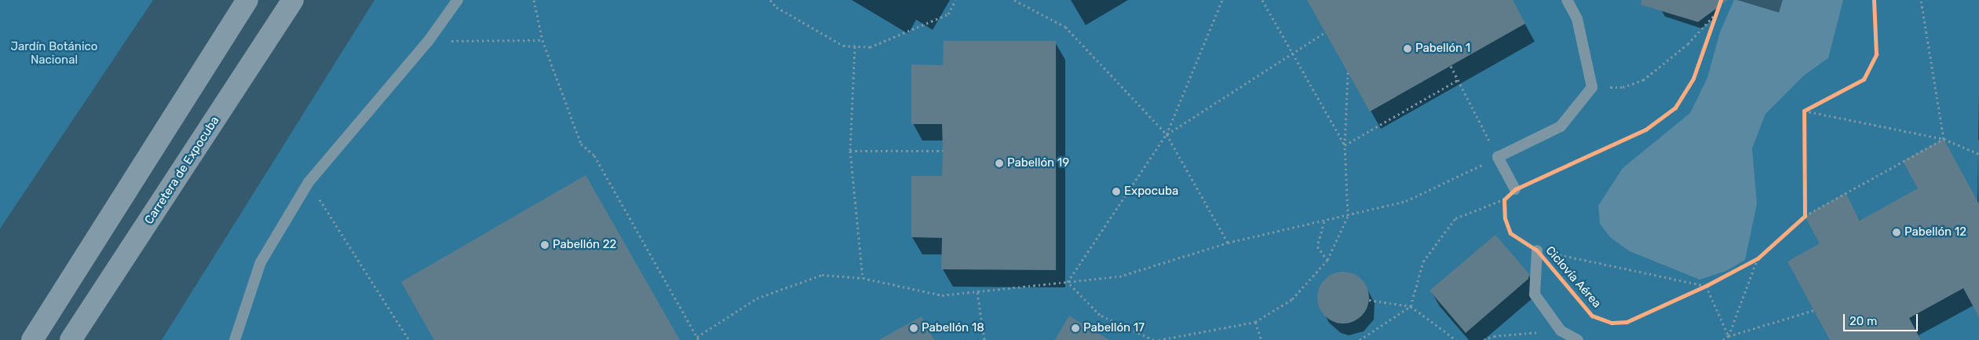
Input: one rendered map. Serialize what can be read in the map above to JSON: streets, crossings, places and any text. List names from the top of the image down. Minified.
{"streets":{"main road":["Carretera de Expocuba"],"cycle path":["Ciclovía Aérea"]},"parks":["Jardín Botánico Nacional"],"places":["Pabellón 1","Pabellón 19","Expocuba","Pabellón 12","Pabellón 22","Pabellón 18","Pabellón 17"],"scale_bar":"20 m"}
